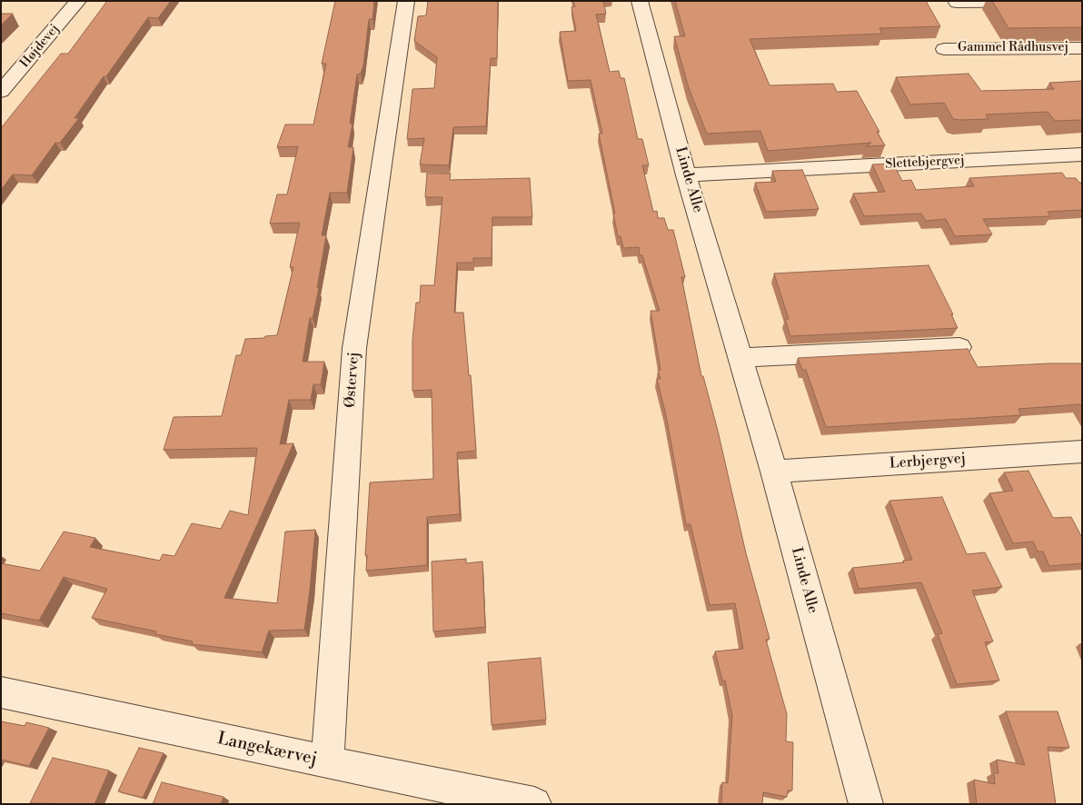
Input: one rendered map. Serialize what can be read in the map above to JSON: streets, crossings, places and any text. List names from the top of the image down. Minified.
{"streets":{"street":["Højdevej","Gammel Rådhusvej","Slettebjergvej","Linde Alle","Østervej","Lerbjergvej","Langekærvej"]},"crossings":[["Slettebjergvej","Linde Alle"],["Linde Alle","Lerbjergvej"],["Østervej","Langekærvej"]]}
